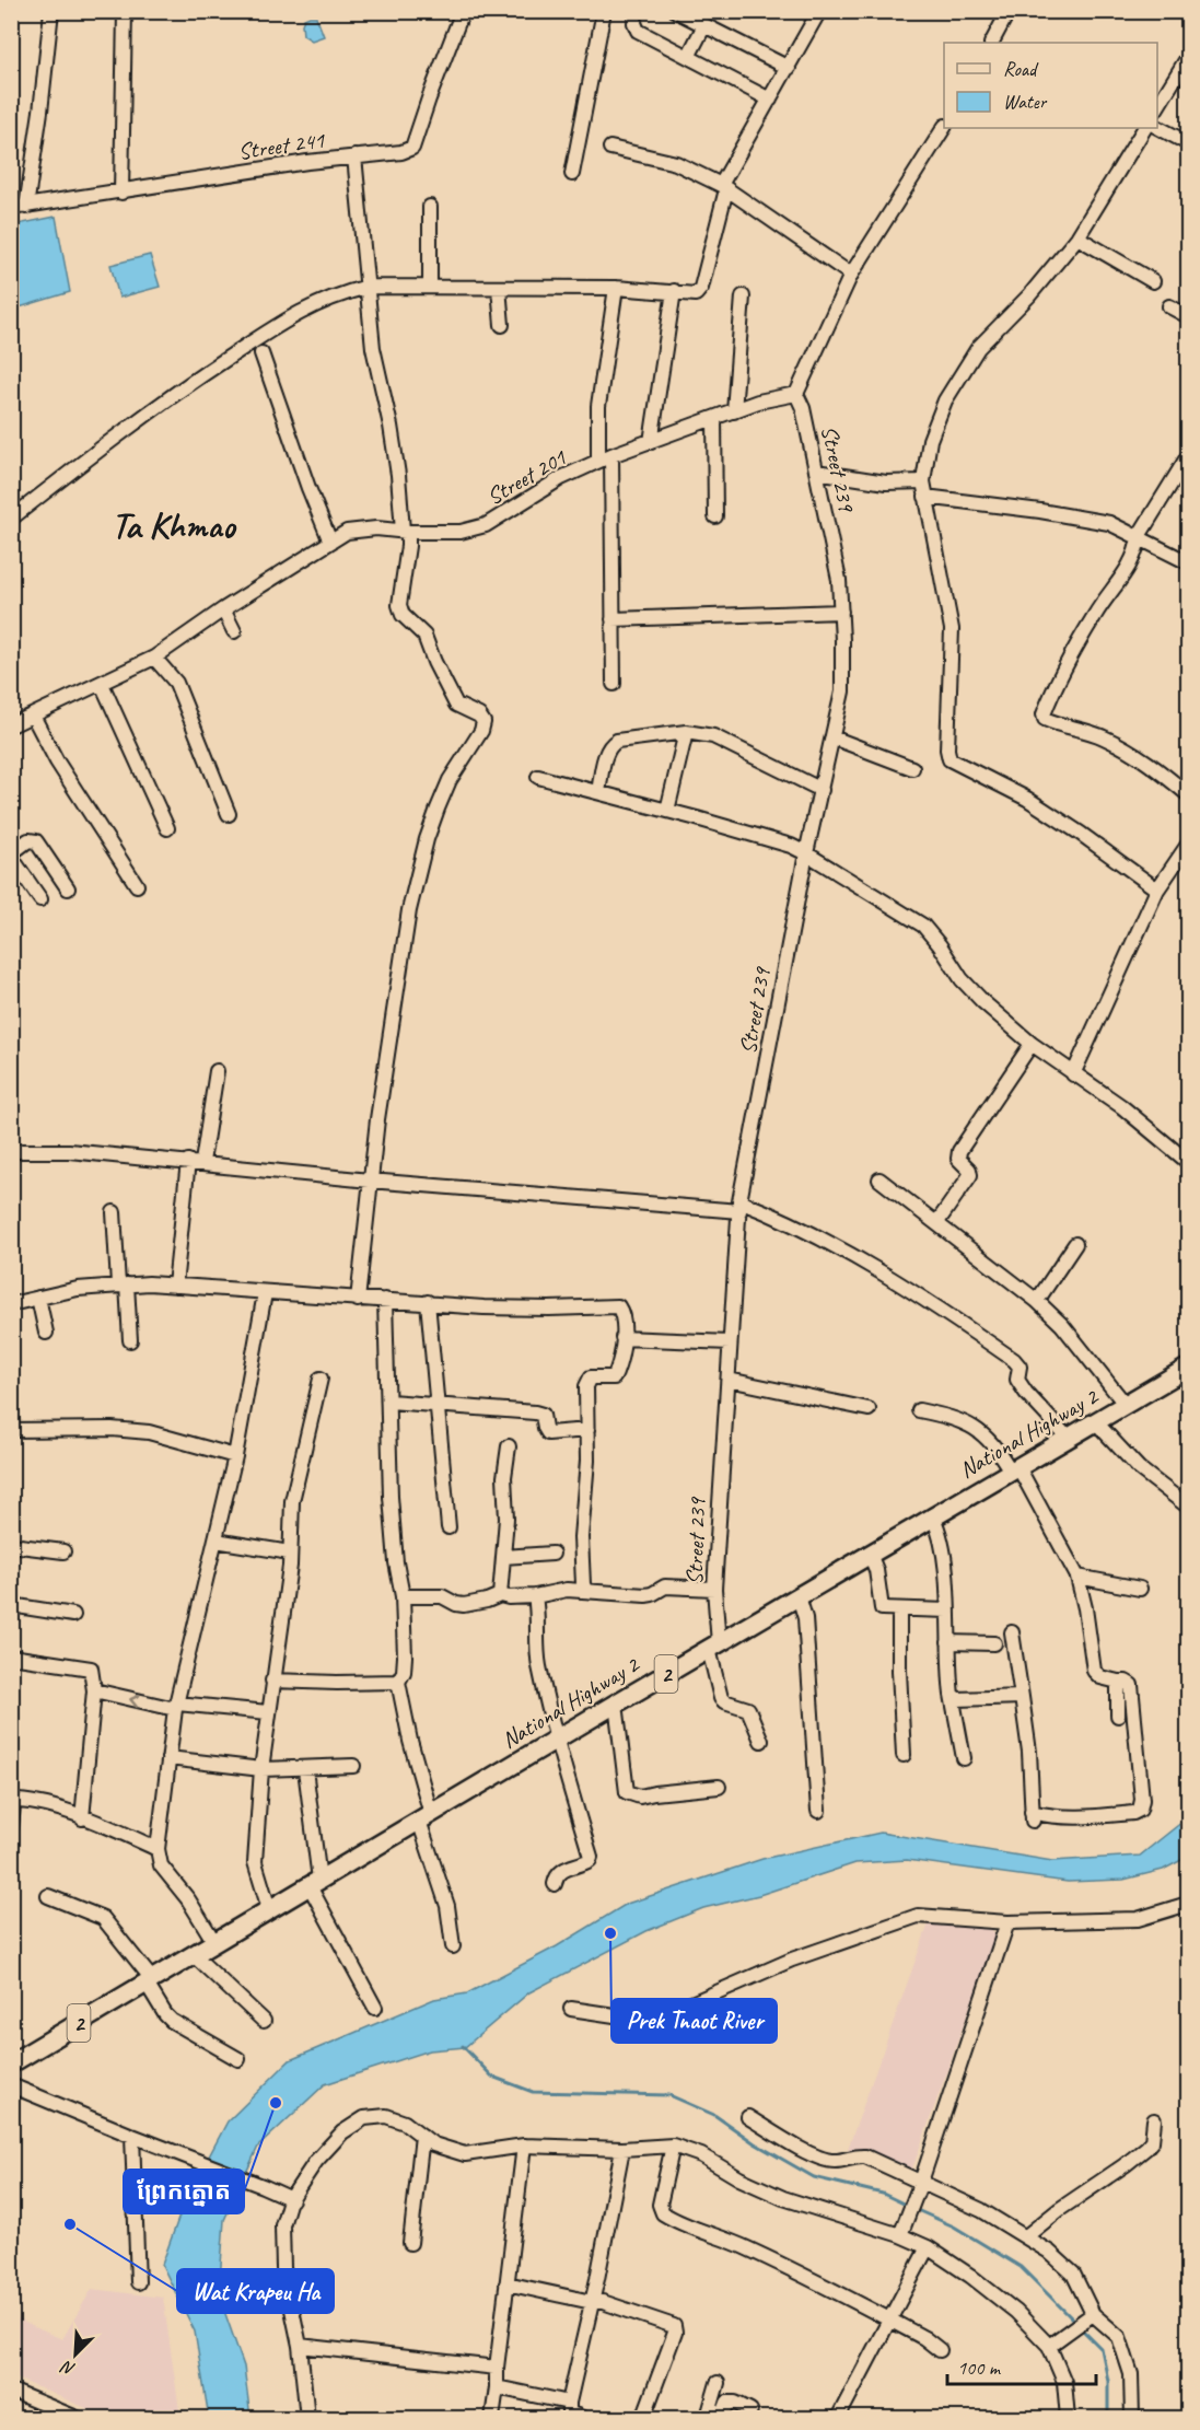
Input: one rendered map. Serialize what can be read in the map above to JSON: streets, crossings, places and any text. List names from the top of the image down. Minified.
{"streets":{"highway":["National Highway 2","2"],"street":["Street 241","Street 239","Street 201"]},"crossings":[["Street 239","Street 201"],["Street 239","National Highway 2"]],"districts":["Ta Khmao"],"places":["Prek Tnaot River","ព្រែកត្នោត","Wat Krapeu Ha"],"legend":["Road","Water"],"scale_bar":"100 m","north":"bottom left"}
